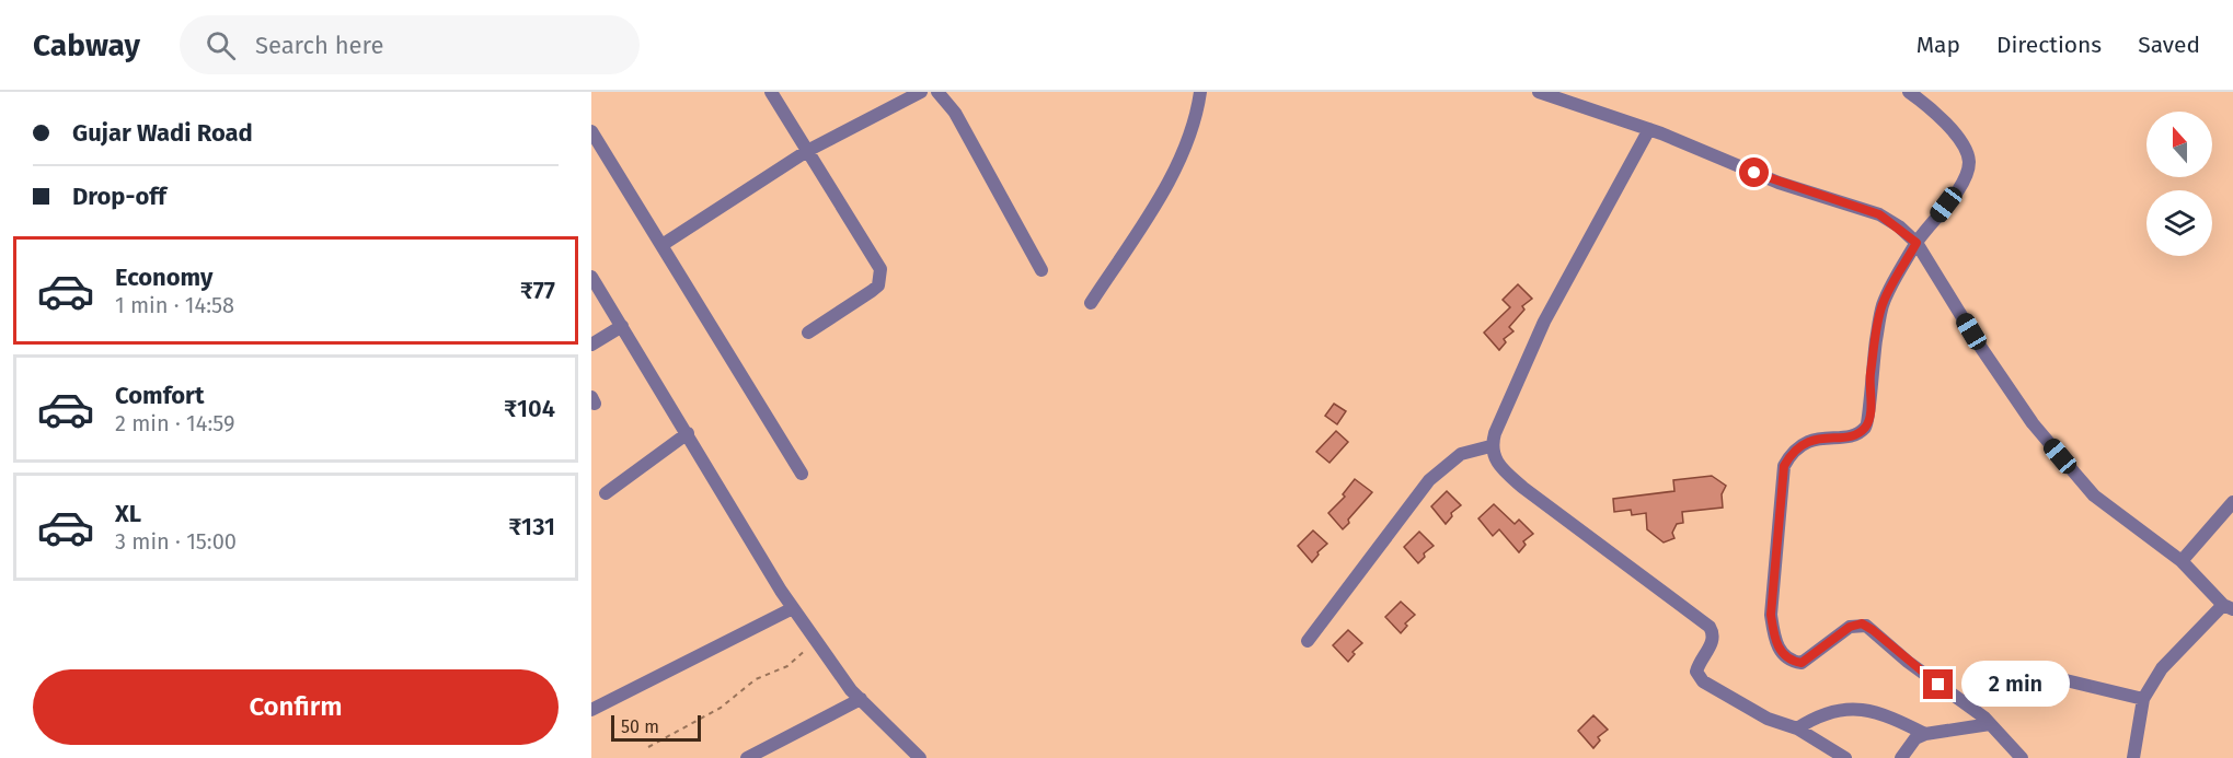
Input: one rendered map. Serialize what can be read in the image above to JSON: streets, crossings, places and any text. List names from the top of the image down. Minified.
{"scale_bar":"50 m","north":"top","page":{"header":"Cabway","search":"Search here","nav":["Map","Directions","Saved"],"banner":["Gujar Wadi Road","Drop-off"],"list":[{"name":"Economy","note":"1 min · 14:58","value":"₹77"},{"name":"Comfort","note":"2 min · 14:59","value":"₹104"},{"name":"XL","note":"3 min · 15:00","value":"₹131"}],"buttons":"Confirm","bubble":"2 min","scale":"50 m"}}
